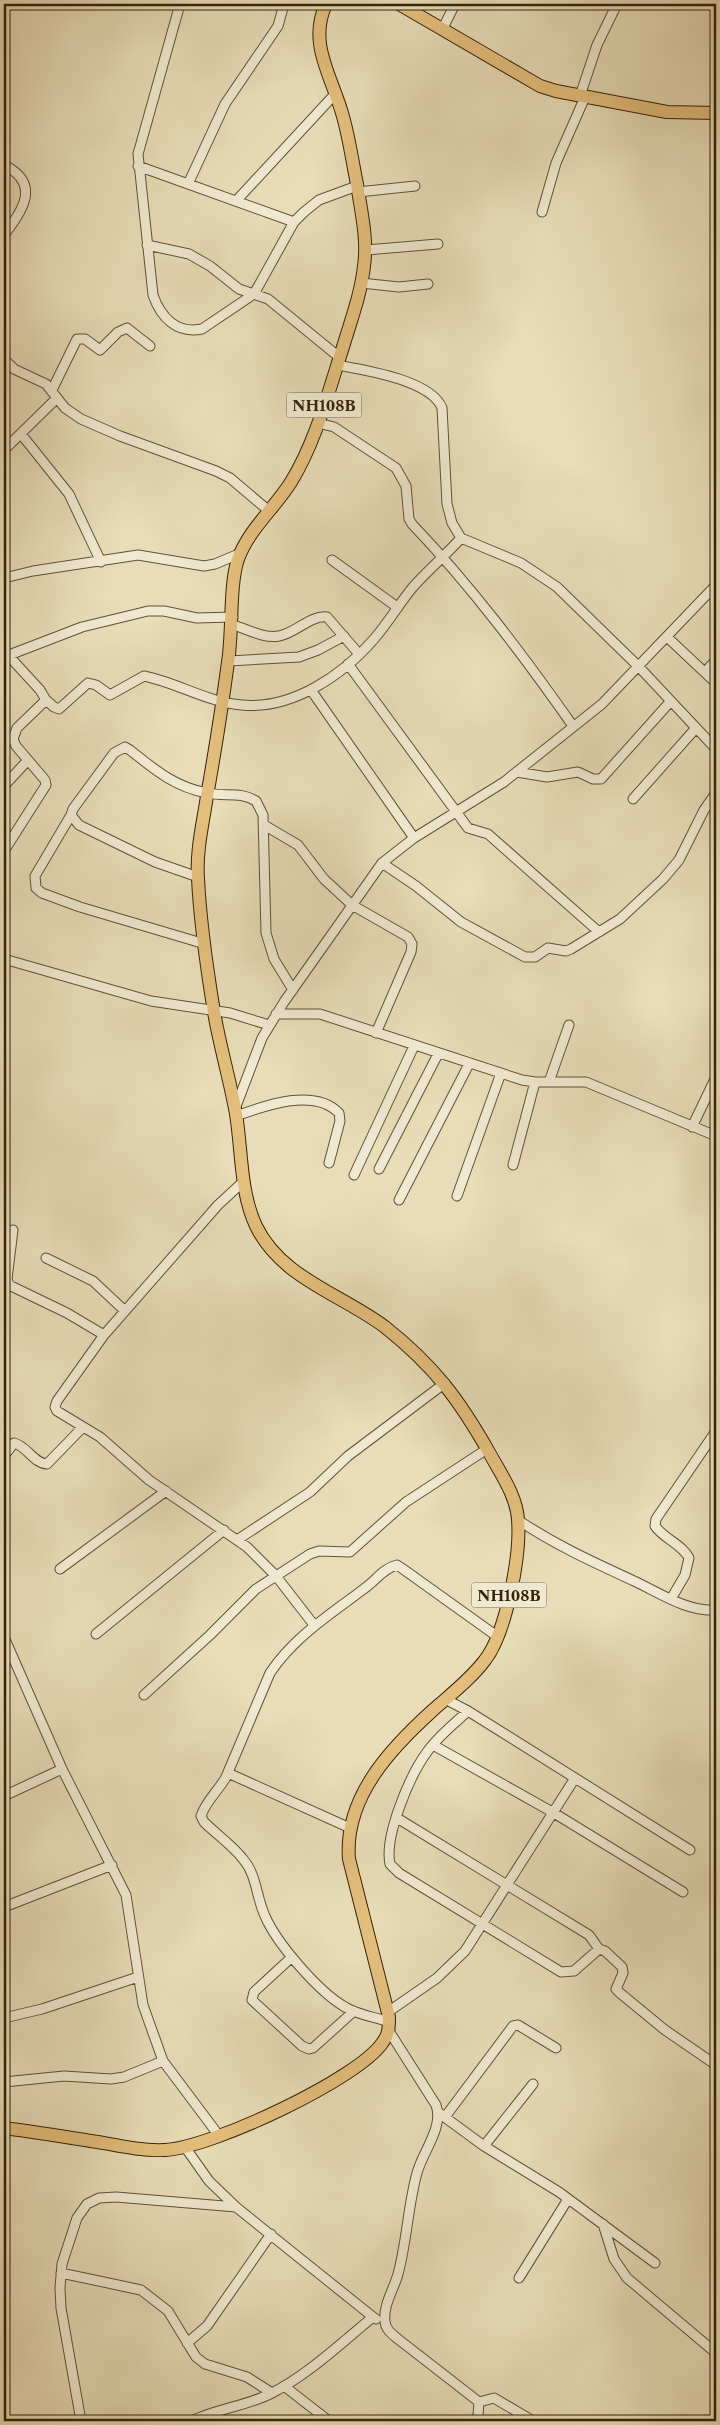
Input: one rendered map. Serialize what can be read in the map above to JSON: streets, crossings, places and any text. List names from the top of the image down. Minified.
{"streets":{"highway":["NH108B"]}}
